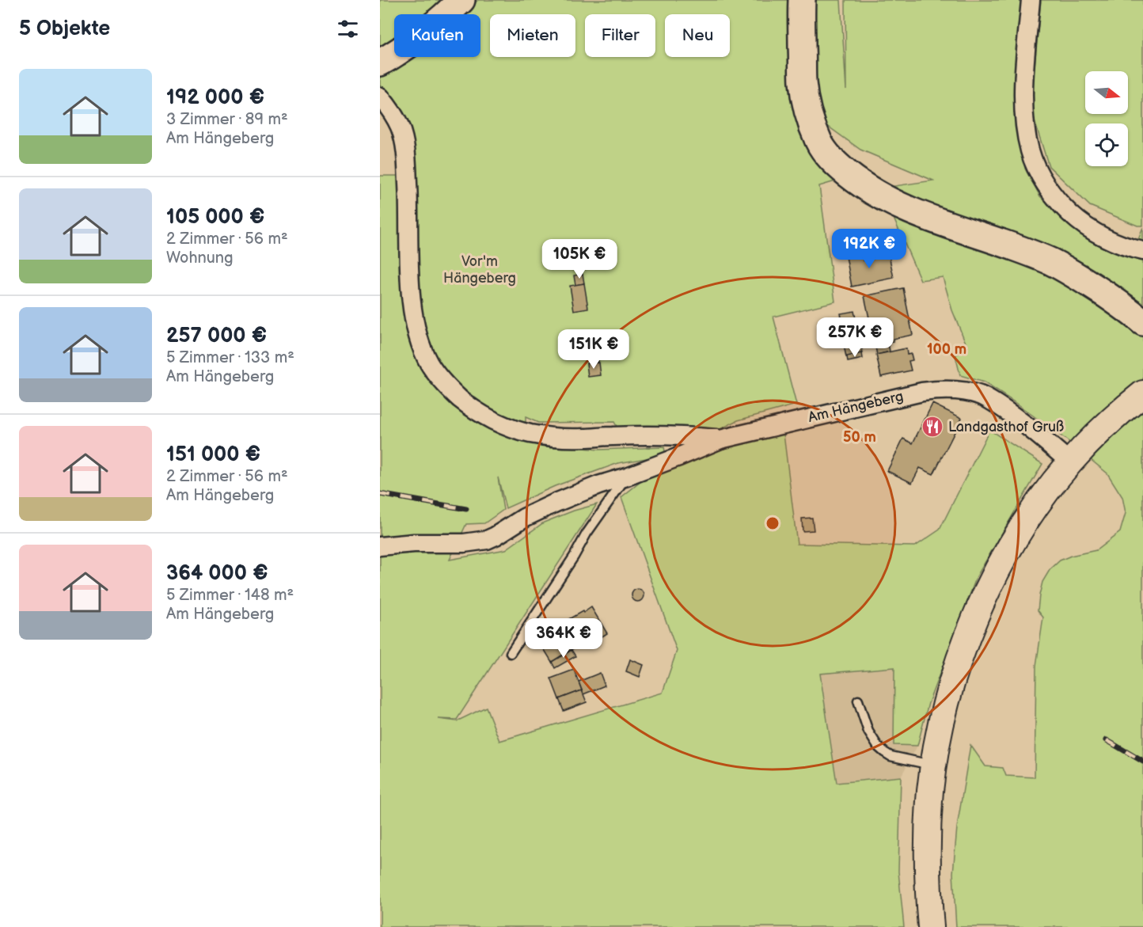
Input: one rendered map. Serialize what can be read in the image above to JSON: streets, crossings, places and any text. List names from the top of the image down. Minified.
{"streets":{"street":["Am Hängeberg"]},"parks":["Vor'm Hängeberg"],"places":{"restaurant":["Landgasthof Gruß"]},"north":"right","page":{"heading":"5 Objekte","chip":["Kaufen","Mieten","Filter","Neu"],"list":[{"name":"192 000 €","note":"3 Zimmer · 89 m² · Am Hängeberg"},{"name":"105 000 €","note":"2 Zimmer · 56 m² · Wohnung"},{"name":"257 000 €","note":"5 Zimmer · 133 m² · Am Hängeberg"},{"name":"151 000 €","note":"2 Zimmer · 56 m² · Am Hängeberg"},{"name":"364 000 €","note":"5 Zimmer · 148 m² · Am Hängeberg"}],"price":["192K €","105K €","257K €","151K €","364K €"]},"rings":["100 m","50 m"]}
